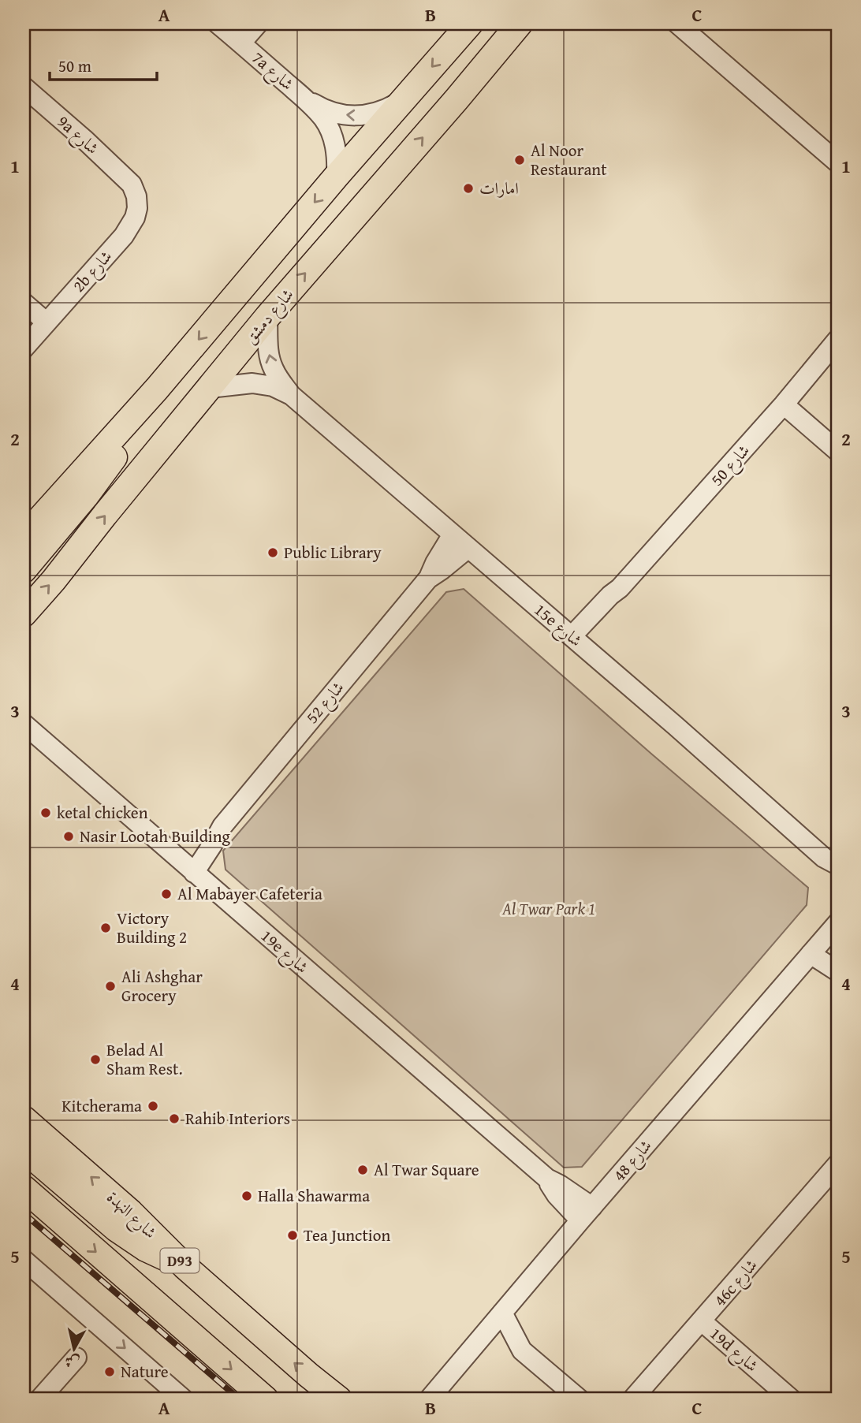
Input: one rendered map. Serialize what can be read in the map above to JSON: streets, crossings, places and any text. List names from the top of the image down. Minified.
{"streets":{"main road":["شارع دمشق","شارع النهدة","D93"],"street":["7a شارع","9a شارع","2b شارع","شارع 50","15e شارع","شارع 52","19e شارع","شارع 48","46c شارع","19d شارع"]},"crossings":[["9a شارع","2b شارع"],["شارع دمشق","15e شارع"],["شارع 50","15e شارع"],["15e شارع","شارع 52"],["شارع 52","19e شارع"],["19e شارع","شارع 48"],["46c شارع","19d شارع"]],"parks":["Al Twar Park 1"],"places":["Al Noor Restaurant","امارات","Public Library","ketal chicken","Nasir Lootah Building","Al Mabayer Cafeteria","Victory Building 2","Ali Ashghar Grocery","Belad Al Sham Rest.","Kitcherama","Rahib Interiors","Al Twar Square","Halla Shawarma","Tea Junction","Nature"],"scale_bar":"50 m","north":"bottom","grid":{"columns":["A","B","C"],"rows":["1","2","3","4","5"]}}
